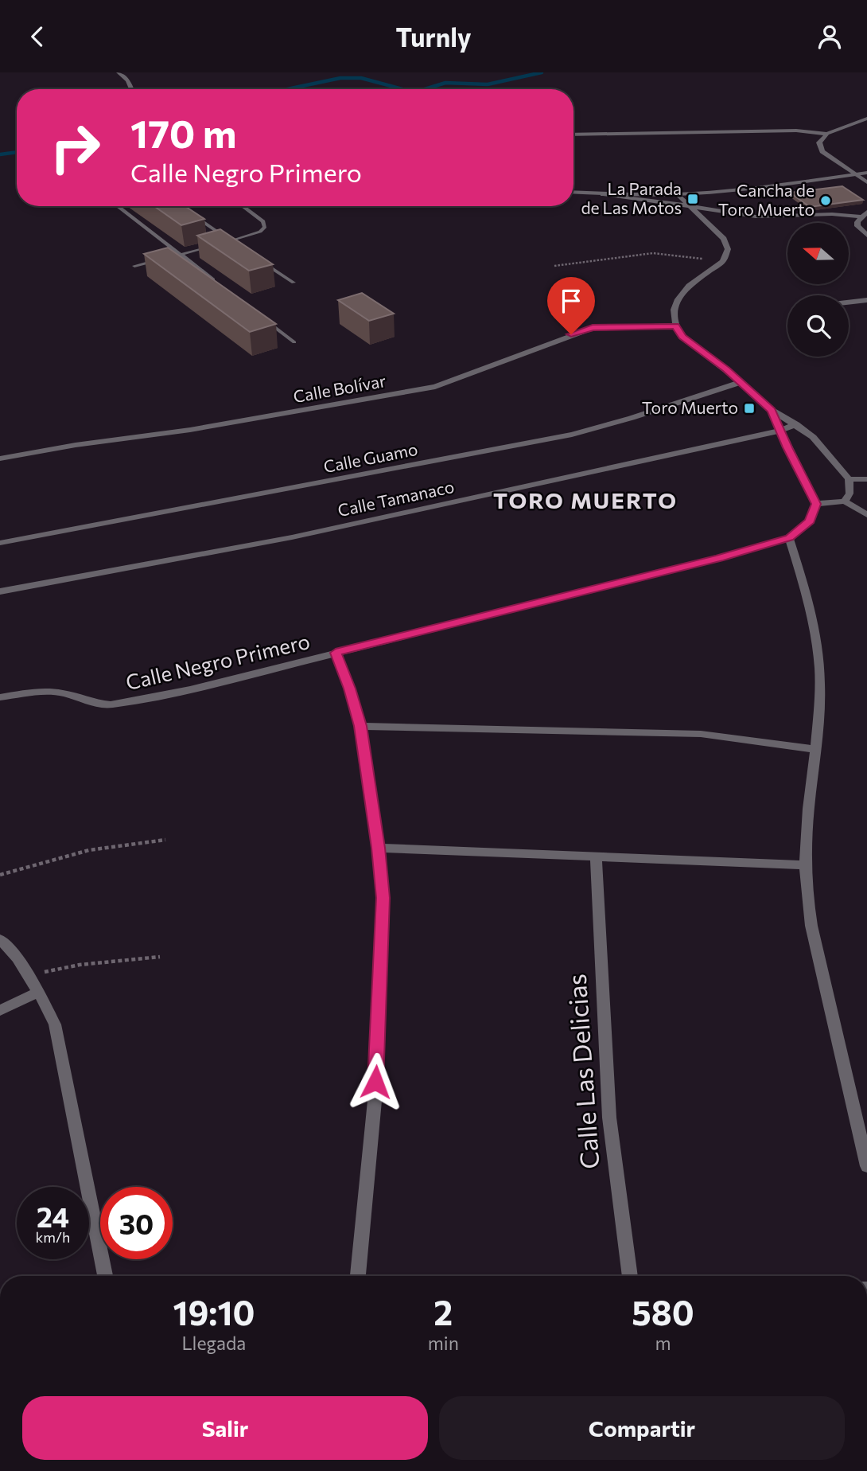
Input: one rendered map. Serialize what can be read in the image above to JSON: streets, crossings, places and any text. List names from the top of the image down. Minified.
{"streets":{"street":["Calle Bolívar","Calle Guamo","Calle Tamanaco","Calle Negro Primero","Calle Las Delicias"]},"districts":["TORO MUERTO"],"places":{"transit":["La Parada de Las Motos","Toro Muerto"],"other":["Cancha de Toro Muerto"]},"north":"left","page":{"header":"Turnly","turn":["170 m","Calle Negro Primero"],"speed":"24 km/h","limit":"30","eta":["19:10","Llegada","2","min","580","m"],"buttons":["Salir","Compartir"]}}
